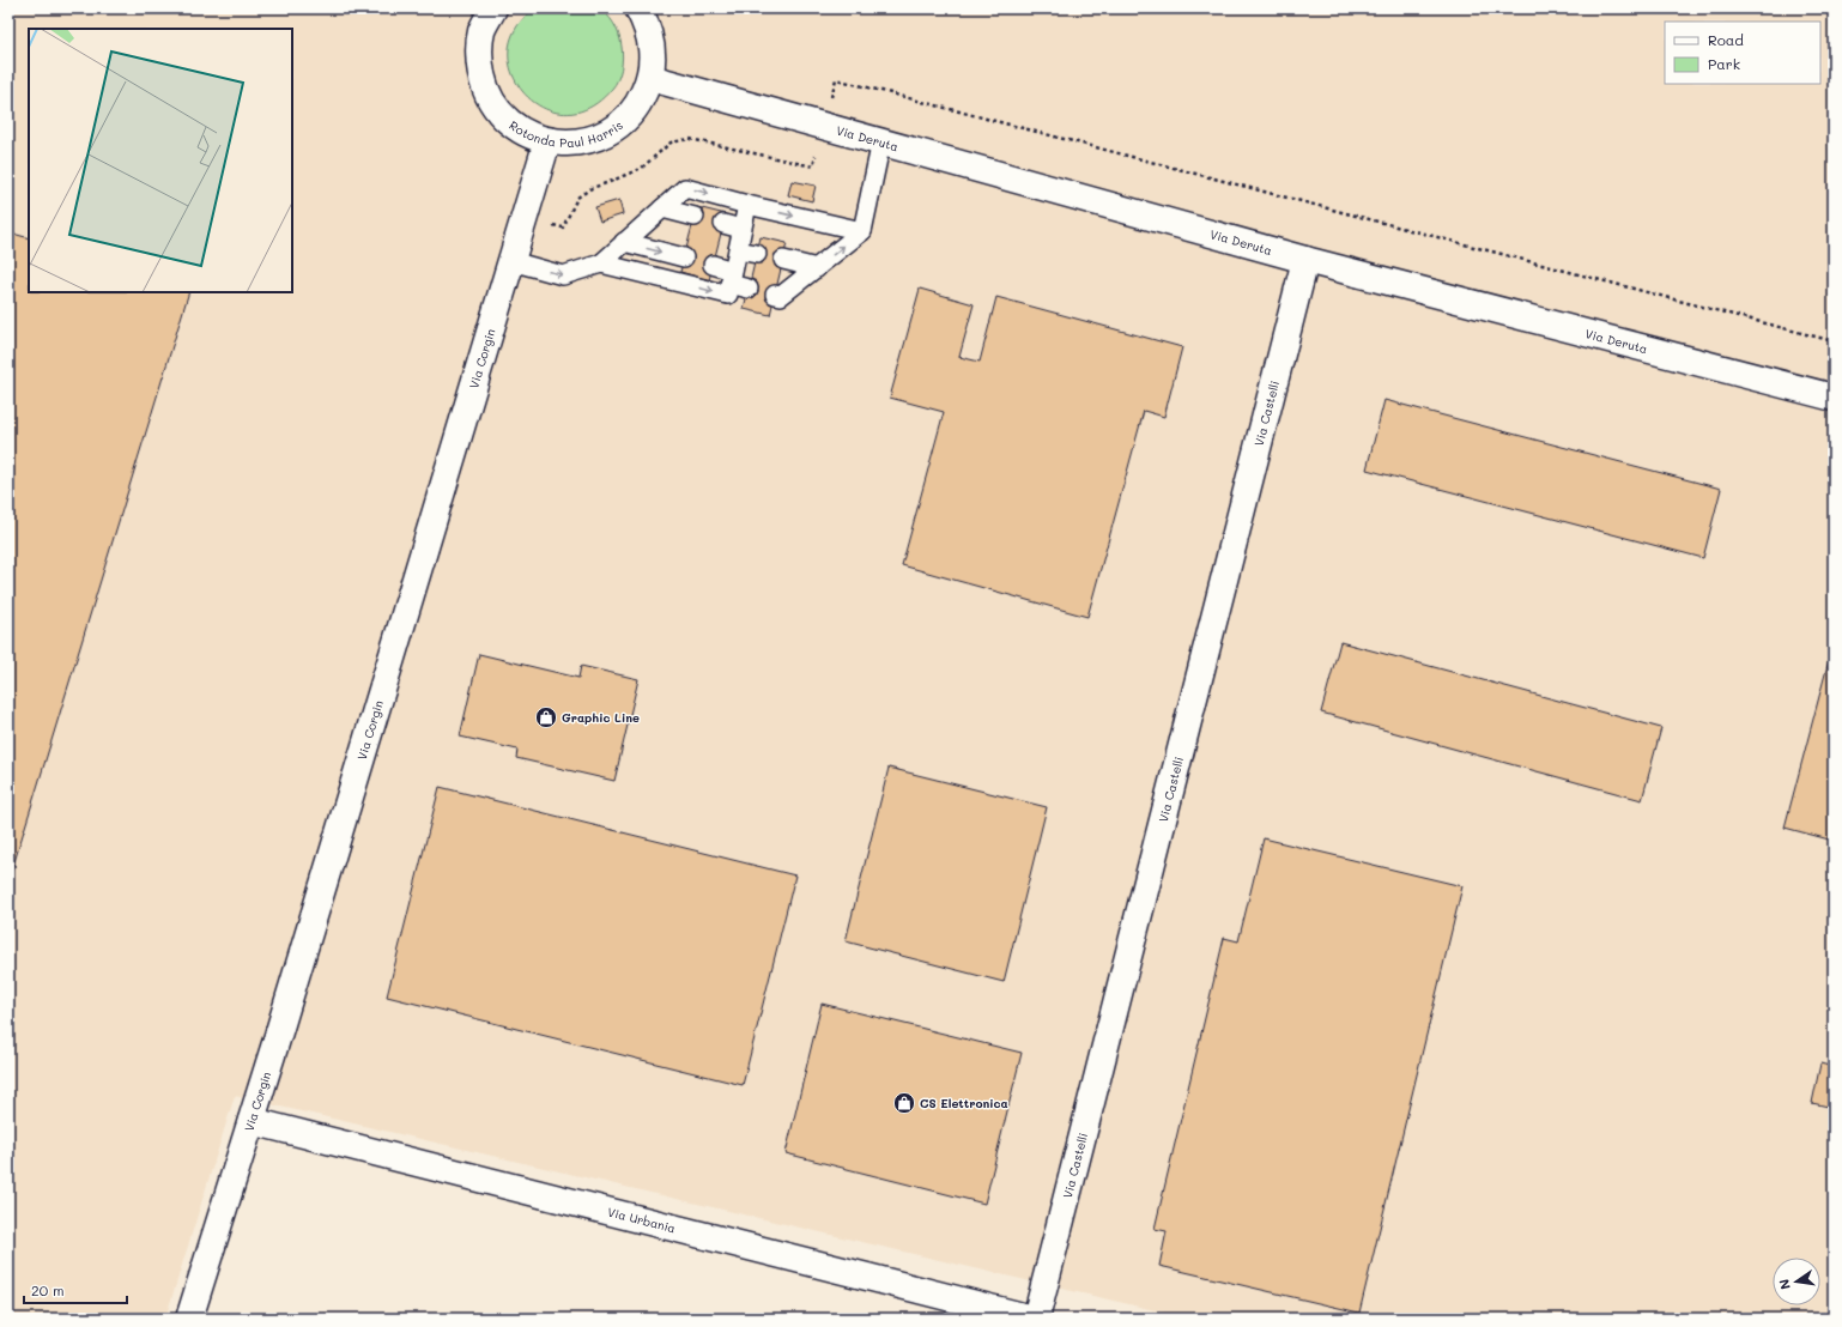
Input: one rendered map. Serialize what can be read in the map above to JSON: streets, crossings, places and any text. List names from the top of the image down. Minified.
{"streets":{"street":["Rotonda Paul Harris","Via Deruta","Via Corgin","Via Castelli","Via Urbania"]},"crossings":[["Rotonda Paul Harris","Via Deruta"],["Rotonda Paul Harris","Via Corgin"],["Via Deruta","Via Castelli"],["Via Corgin","Via Urbania"],["Via Castelli","Via Urbania"]],"places":{"shop":["Graphic Line","CS Elettronica"]},"legend":["Road","Park"],"scale_bar":"20 m","north":"left"}
